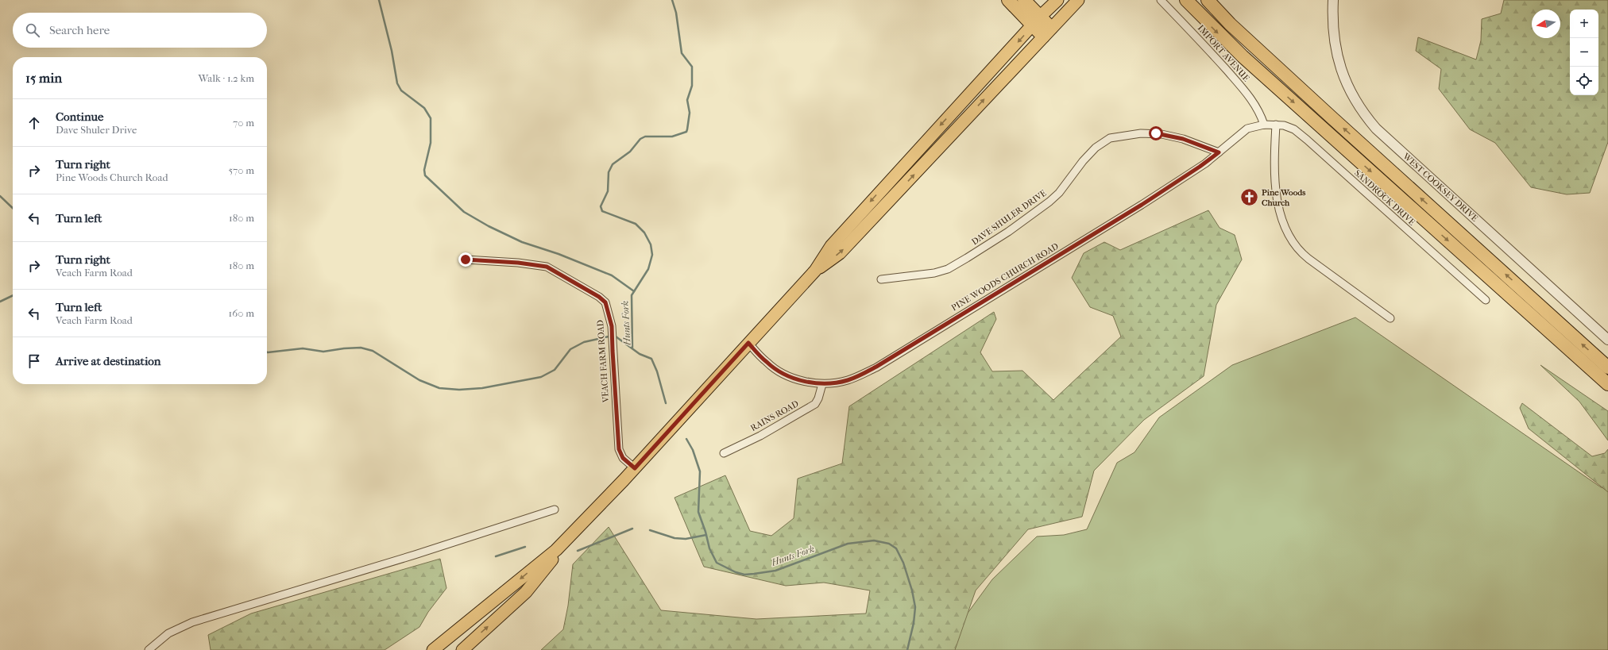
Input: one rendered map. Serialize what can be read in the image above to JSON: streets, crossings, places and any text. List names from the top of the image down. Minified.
{"streets":{"street":["IMPORT AVENUE","WEST COOKSEY DRIVE","SANDROCK DRIVE","DAVE SHULER DRIVE","PINE WOODS CHURCH ROAD","VEACH FARM ROAD","RAINS ROAD"]},"crossings":[["IMPORT AVENUE","SANDROCK DRIVE"],["IMPORT AVENUE","PINE WOODS CHURCH ROAD"],["SANDROCK DRIVE","PINE WOODS CHURCH ROAD"],["DAVE SHULER DRIVE","PINE WOODS CHURCH ROAD"],["PINE WOODS CHURCH ROAD","RAINS ROAD"]],"water":["Hunts Fork"],"places":{"church":["Pine Woods Church"]},"north":"left","page":{"map_buttons":["+","−"],"search":"Search here","heading":["15 min","Walk · 1.2 km"],"list":[["Continue","Dave Shuler Drive","70 m"],["Turn right","Pine Woods Church Road","570 m"],["Turn left","180 m"],["Turn right","Veach Farm Road","180 m"],["Turn left","Veach Farm Road","160 m"],"Arrive at destination"]}}
